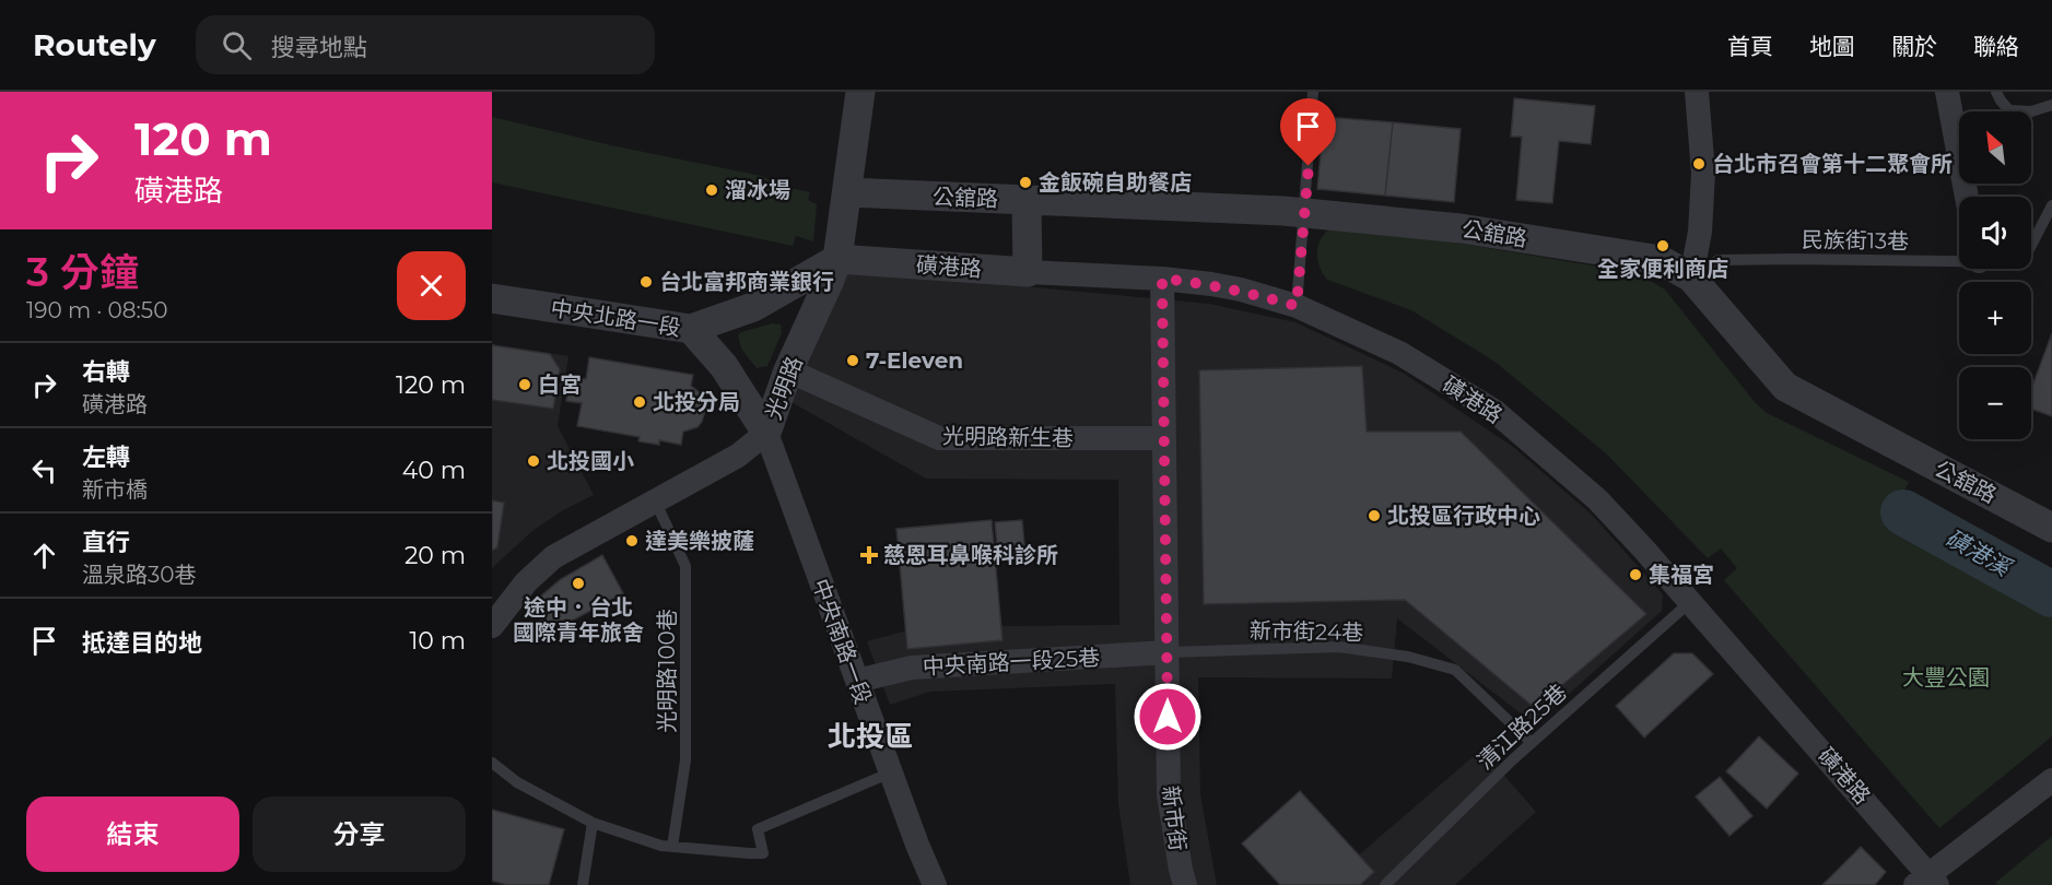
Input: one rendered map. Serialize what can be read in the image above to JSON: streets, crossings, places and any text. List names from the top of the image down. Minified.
{"streets":{"street":["公舘路","磺港路","中央北路一段","光明路","光明路新生巷","中央南路一段","中央南路一段25巷","新市街"],"lane":["民族街13巷","新市街24巷","光明路100巷","清江路25巷"]},"crossings":[["公舘路","民族街13巷"],["公舘路","光明路"],["磺港路","光明路"],["磺港路","清江路25巷"],["磺港路","新市街"],["中央北路一段","光明路"],["中央北路一段","中央南路一段"],["光明路","光明路新生巷"],["光明路","中央南路一段"],["光明路","光明路100巷"],["光明路新生巷","新市街"],["新市街24巷","中央南路一段25巷"],["新市街24巷","清江路25巷"],["新市街24巷","新市街"],["中央南路一段","中央南路一段25巷"],["中央南路一段25巷","新市街"]],"districts":["北投區"],"water":["磺港溪"],"parks":["大豐公園"],"places":{"other":["台北市召會第十二聚會所","金飯碗自助餐店","溜冰場","全家便利商店","台北富邦商業銀行","7-Eleven","白宮","北投分局","北投國小","北投區行政中心","達美樂披薩","集福宮","途中．台北 國際青年旅舍"],"health":["慈恩耳鼻喉科診所"]},"north":"top left","page":{"header":"Routely","search":"搜尋地點","nav":["首頁","地圖","關於","聯絡"],"turn":["120 m","磺港路"],"map_buttons":["+","−"],"heading":["3 分鐘","190 m · 08:50"],"list":[{"name":"右轉","note":"磺港路","value":"120 m"},{"name":"左轉","note":"新市橋","value":"40 m"},{"name":"直行","note":"溫泉路30巷","value":"20 m"},{"name":"抵達目的地","value":"10 m"}],"buttons":["結束","分享"]}}
